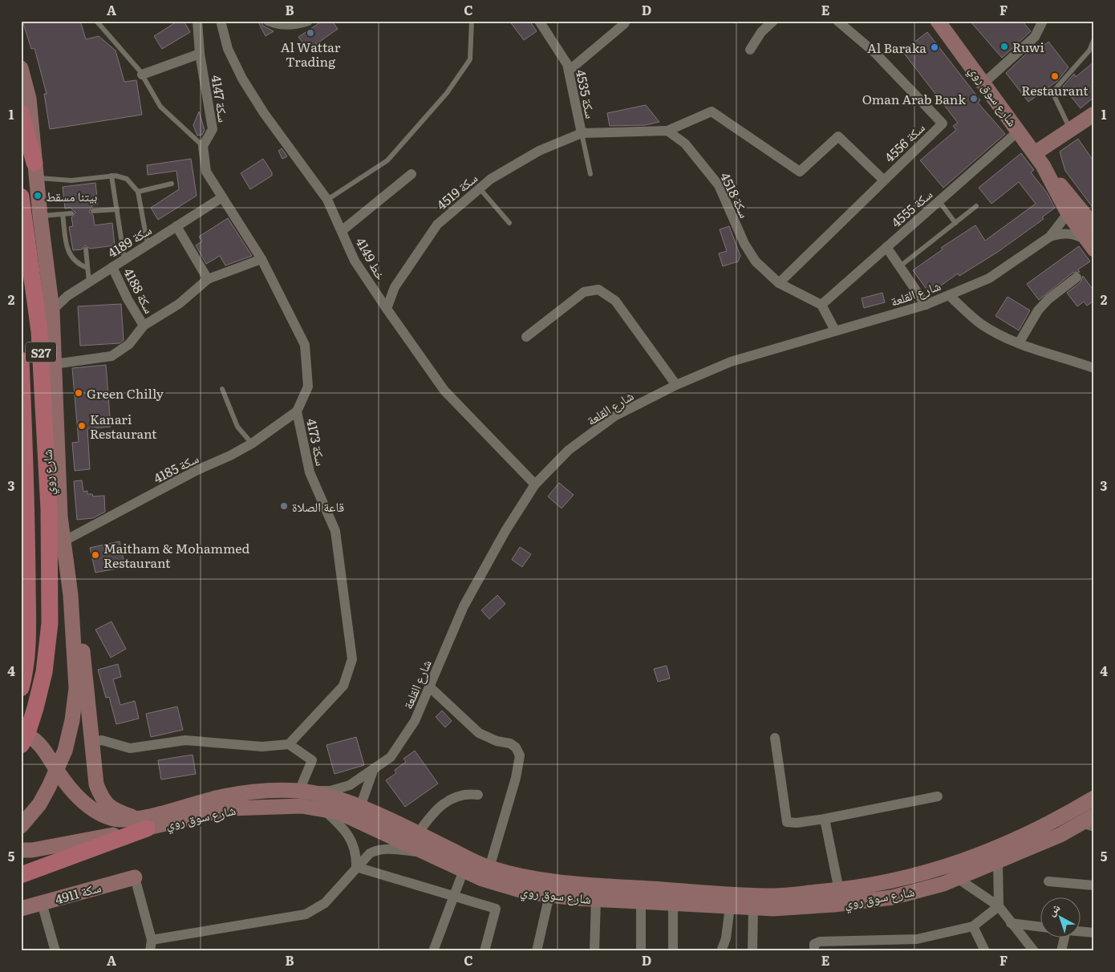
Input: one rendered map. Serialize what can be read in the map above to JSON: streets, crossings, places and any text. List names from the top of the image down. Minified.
{"streets":{"main road":["شارع سوق روي","S27","شارع روي","سكة 4911"],"street":["سكة 4535","سكة 4147","سكة 4556","سكة 4519","سكة 4518","سكة 4555","سكة 4189","4149 خط","سكة 4188","شارع القلعة","سكة 4173","سكة 4185"]},"crossings":[["سكة 4535","سكة 4519"],["شارع سوق روي","سكة 4555"],["شارع سوق روي","شارع القلعة"],["سكة 4556","سكة 4518"],["سكة 4519","4149 خط"],["سكة 4518","سكة 4555"],["سكة 4189","سكة 4188"],["سكة 4189","سكة 4173"],["4149 خط","شارع القلعة"],["سكة 4173","سكة 4185"]],"places":["Al Wattar Trading","Ruwi","Al Baraka","Restaurant","Oman Arab Bank","بيتنا مسقط","Green Chilly","Kanari Restaurant","قاعة الصلاة","Maitham & Mohammed Restaurant"],"north":"top left","grid":{"columns":["A","B","C","D","E","F"],"rows":["1","2","3","4","5"]}}
